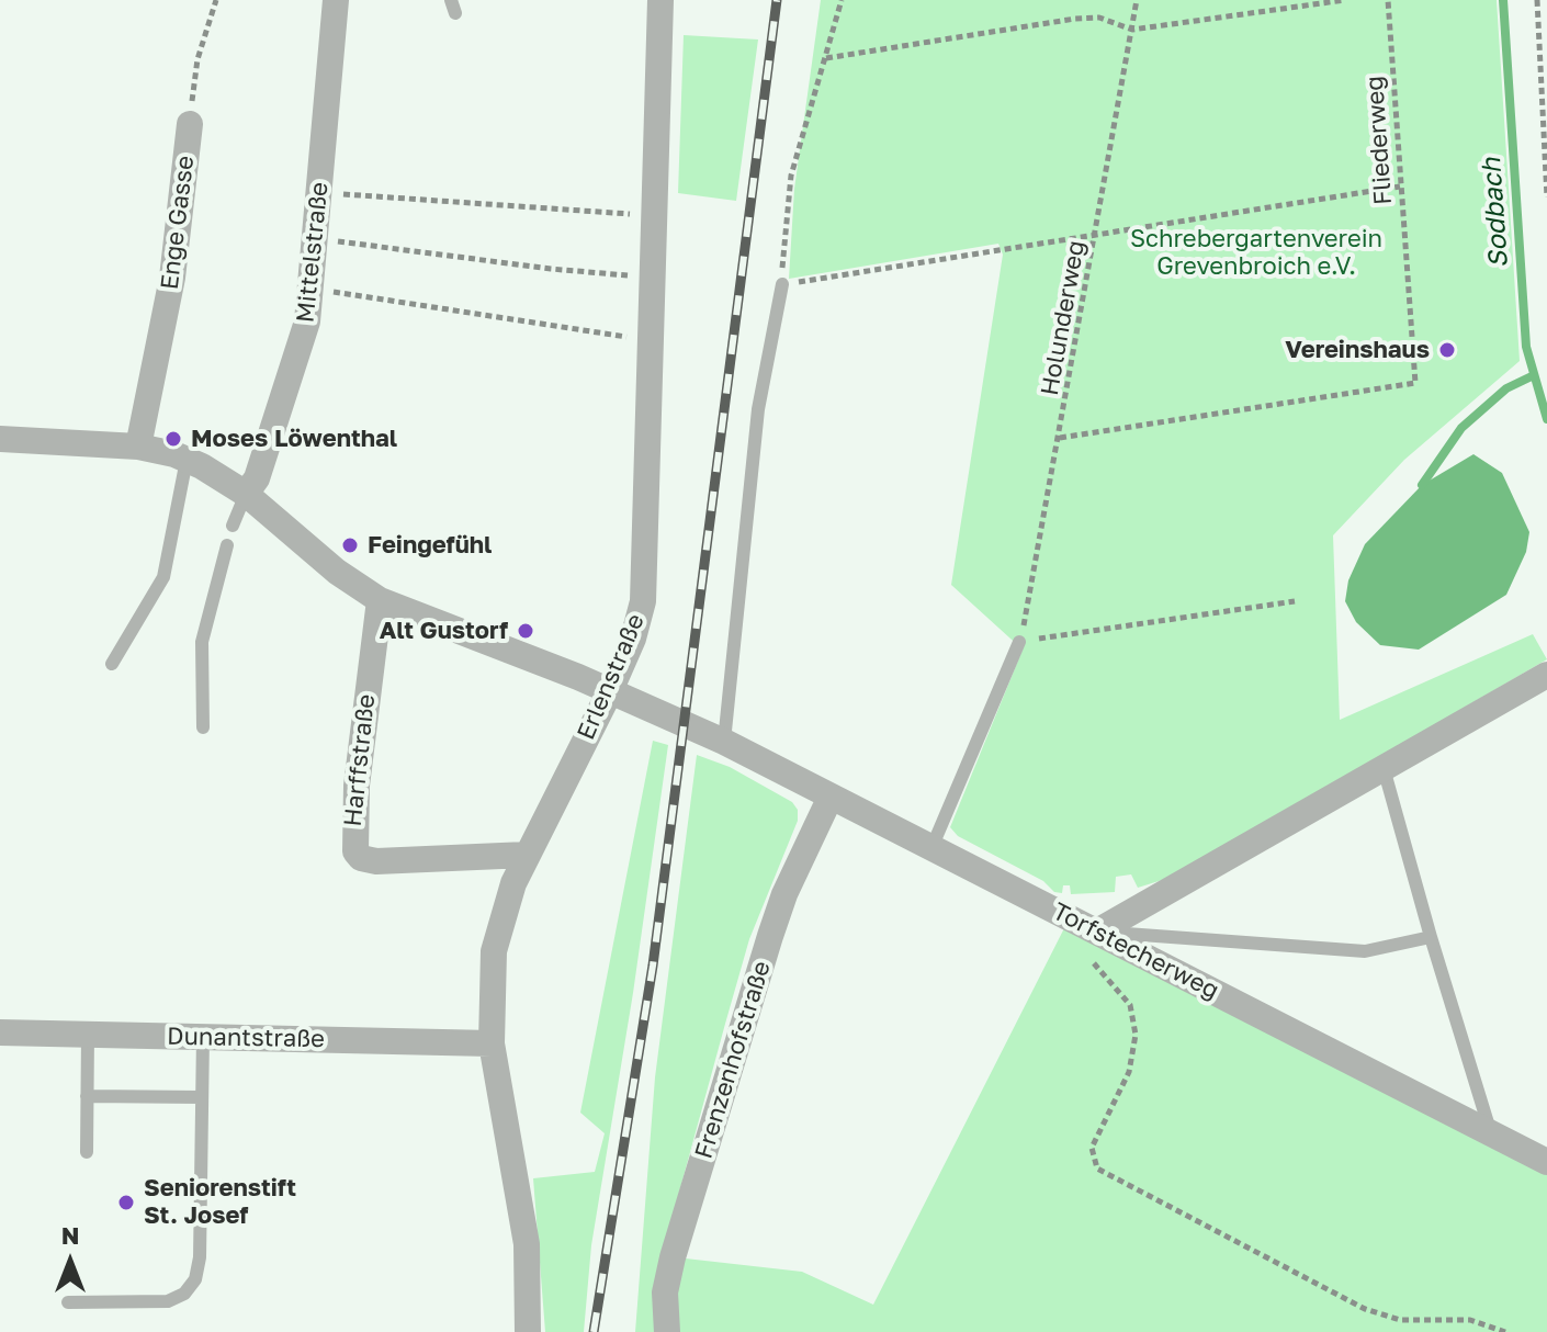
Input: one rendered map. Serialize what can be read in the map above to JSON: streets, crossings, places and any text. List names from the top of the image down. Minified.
{"streets":{"street":["Enge Gasse","Mittelstraße","Erlenstraße","Harffstraße","Torfstecherweg","Dunantstraße","Frenzenhofstraße"],"path":["Fliederweg","Holunderweg"]},"crossings":[["Fliederweg","Holunderweg"],["Enge Gasse","Torfstecherweg"],["Mittelstraße","Torfstecherweg"],["Erlenstraße","Harffstraße"],["Erlenstraße","Torfstecherweg"],["Erlenstraße","Dunantstraße"],["Harffstraße","Torfstecherweg"],["Torfstecherweg","Frenzenhofstraße"]],"water":["Sodbach"],"parks":["Schrebergartenverein Grevenbroich e.V."],"places":["Vereinshaus","Moses Löwenthal","Feingefühl","Alt Gustorf","Seniorenstift St. Josef"],"north":"top"}
